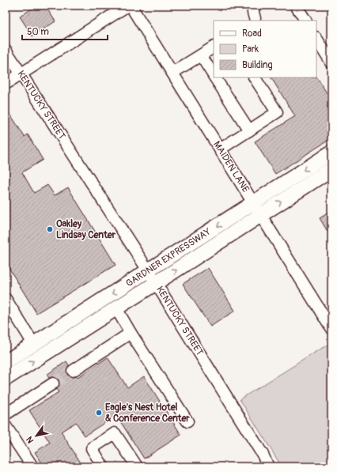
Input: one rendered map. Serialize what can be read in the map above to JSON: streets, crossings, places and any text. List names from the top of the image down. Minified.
{"streets":{"main road":["GARDNER EXPRESSWAY"],"street":["KENTUCKY STREET","MAIDEN LANE"]},"crossings":[["KENTUCKY STREET","GARDNER EXPRESSWAY"],["MAIDEN LANE","GARDNER EXPRESSWAY"]],"places":["Oakley Lindsay Center","Eagle's Nest Hotel & Conference Center"],"legend":["Road","Park","Building"],"scale_bar":"50 m","north":"bottom left"}
